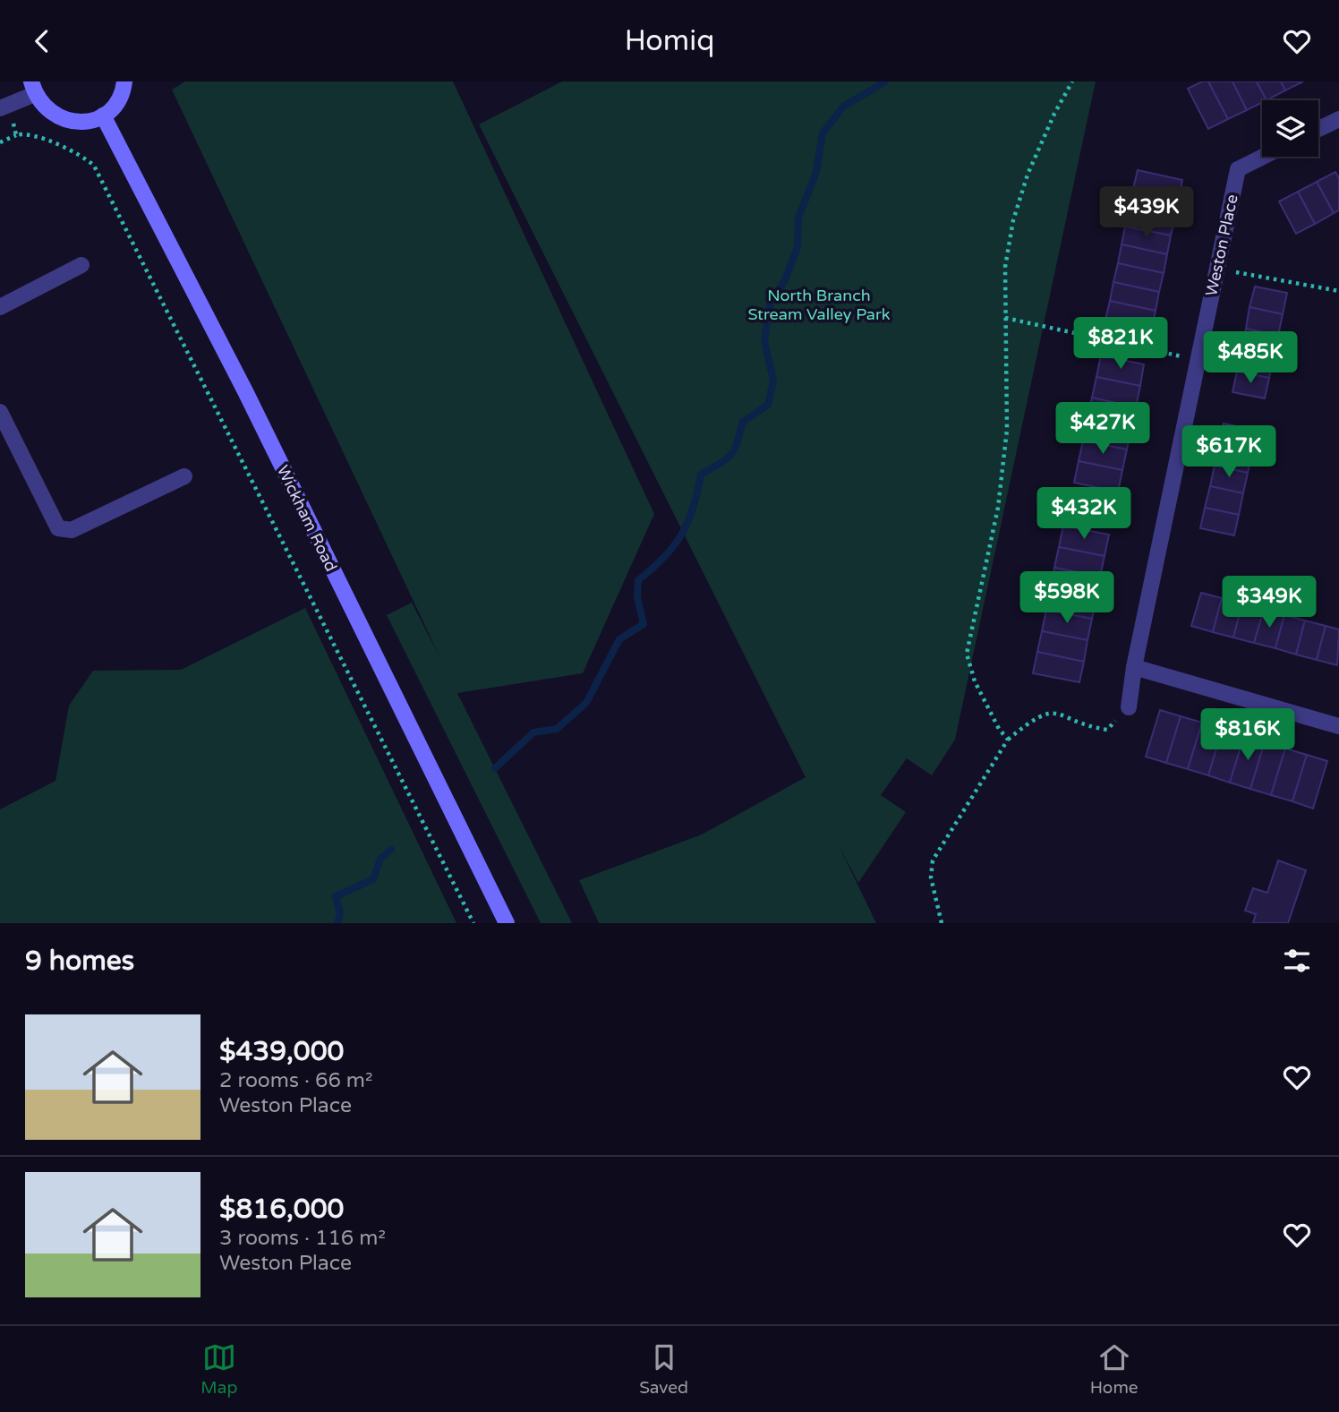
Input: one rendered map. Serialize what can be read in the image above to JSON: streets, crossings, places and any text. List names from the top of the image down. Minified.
{"streets":{"street":["Weston Place","Wickham Road"]},"parks":["North Branch Stream Valley Park"],"page":{"header":"Homiq","price":["$439K","$821K","$485K","$427K","$617K","$432K","$598K","$349K","$816K"],"heading":"9 homes","list":[{"name":"$439,000","note":"2 rooms · 66 m² · Weston Place"},{"name":"$816,000","note":"3 rooms · 116 m² · Weston Place"}],"tabs":["Map","Saved","Home"]}}
